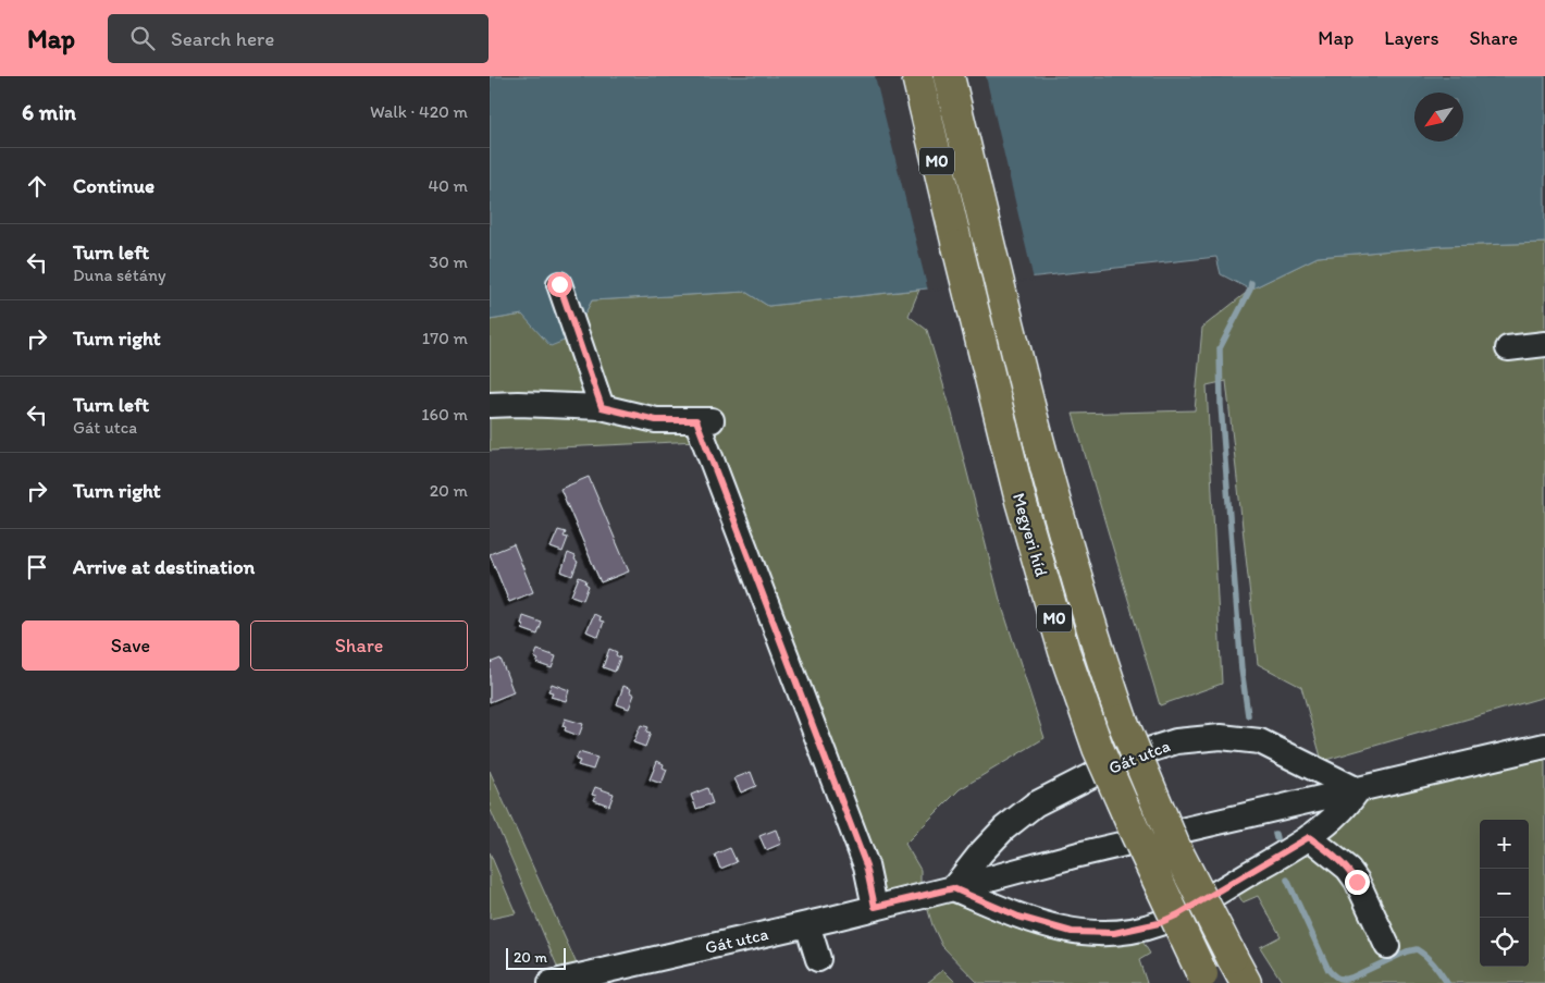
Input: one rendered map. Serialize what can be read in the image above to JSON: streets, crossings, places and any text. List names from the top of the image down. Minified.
{"streets":{"highway":["M0","Megyeri híd"],"street":["Gát utca"]},"scale_bar":"20 m","north":"bottom left","page":{"header":"Map","search":"Search here","nav":["Map","Layers","Share"],"heading":["6 min","Walk · 420 m"],"list":[["Continue","40 m"],["Turn left","Duna sétány","30 m"],["Turn right","170 m"],["Turn left","Gát utca","160 m"],["Turn right","20 m"],"Arrive at destination"],"buttons":["Save","Share"],"map_buttons":["+","−"],"scale":"20 m"}}
